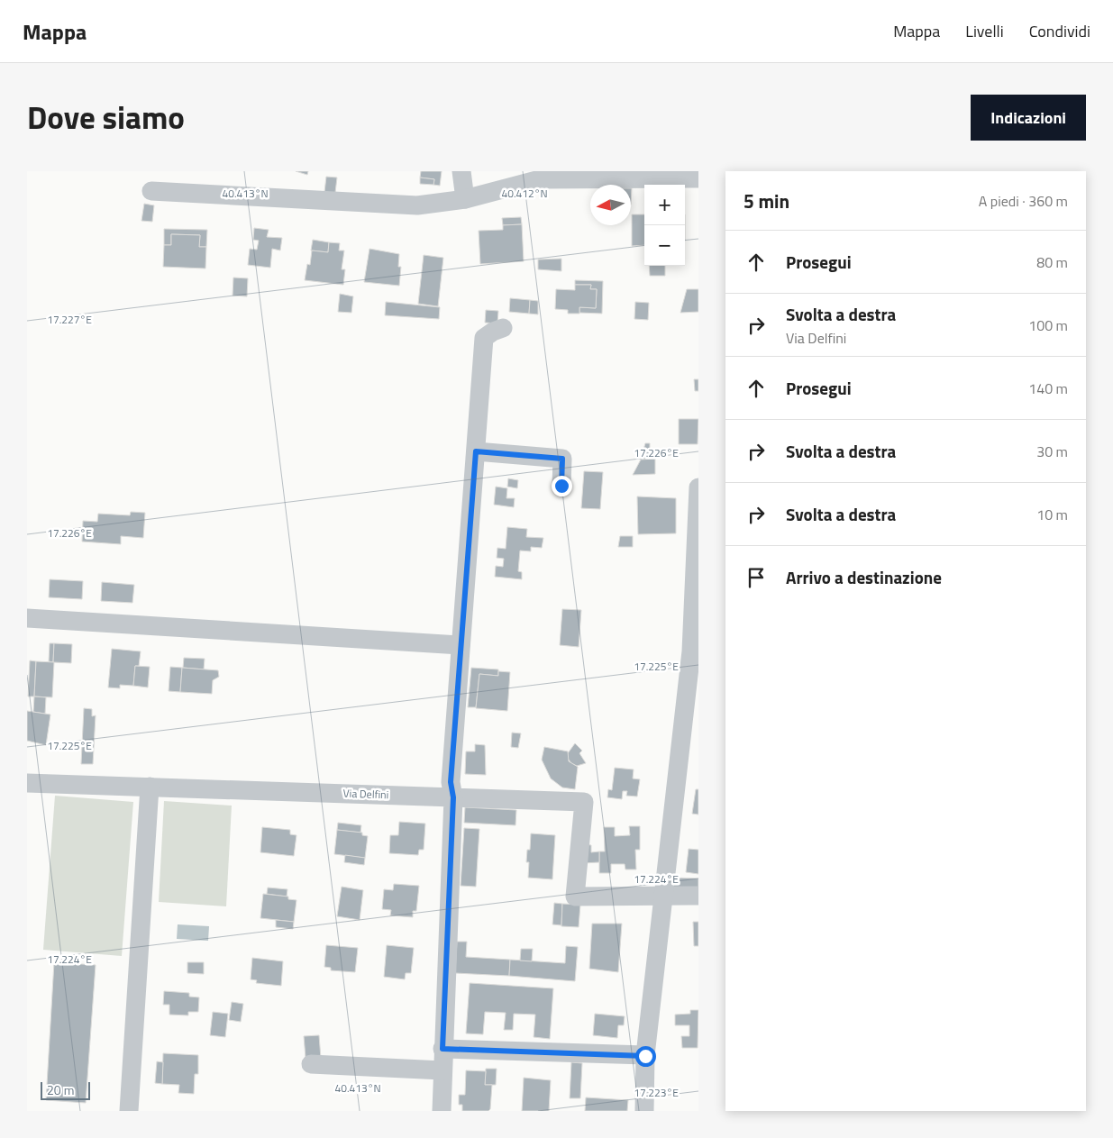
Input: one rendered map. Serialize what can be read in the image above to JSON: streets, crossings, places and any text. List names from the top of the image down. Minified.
{"streets":{"street":["Via Delfini"]},"scale_bar":"20 m","north":"left","page":{"header":"Mappa","nav":["Mappa","Livelli","Condividi"],"title":"Dove siamo","buttons":"Indicazioni","heading":["5 min","A piedi · 360 m"],"map_buttons":["+","−"],"list":[["Prosegui","80 m"],["Svolta a destra","Via Delfini","100 m"],["Prosegui","140 m"],["Svolta a destra","30 m"],["Svolta a destra","10 m"],"Arrivo a destinazione"],"scale":"20 m"},"coordinates":["40.413°N","40.412°N","17.227°E","17.226°E","17.225°E","17.224°E","17.223°E"]}
